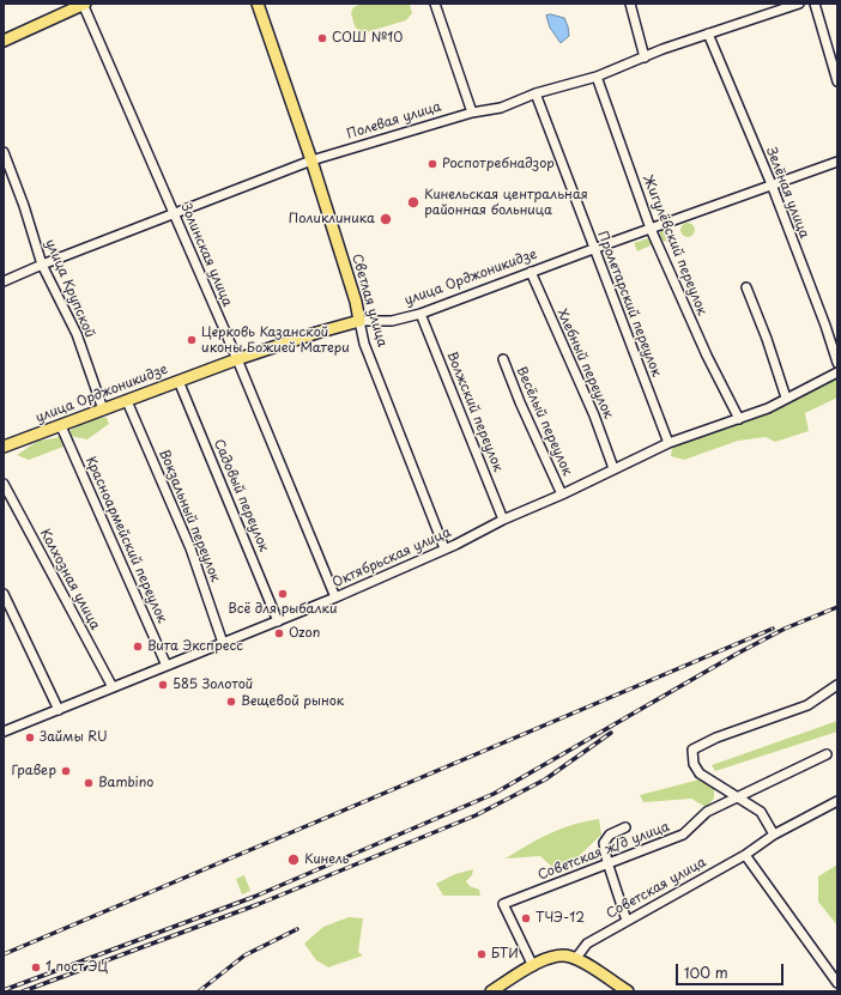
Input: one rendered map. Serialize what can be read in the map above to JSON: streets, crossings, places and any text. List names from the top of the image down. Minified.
{"streets":{"main road":["улица Орджоникидзе","Светлая улица"],"street":["Полевая улица","Зелёная улица","Жигулёвский переулок","Золинская улица","улица Крупской","Пролетарский переулок","Хлебный переулок","Волжский переулок","Весёлый переулок","Садовый переулок","Вокзальный переулок","Красноармейский переулок","Октябрьская улица","Колхозная улица","Советская ж/д улица","Советская улица"]},"crossings":[["Полевая улица","Зелёная улица"],["Полевая улица","Жигулёвский переулок"],["Полевая улица","Золинская улица"],["Полевая улица","улица Крупской"],["Полевая улица","Светлая улица"],["Полевая улица","Пролетарский переулок"],["Зелёная улица","улица Орджоникидзе"],["Жигулёвский переулок","улица Орджоникидзе"],["Жигулёвский переулок","Октябрьская улица"],["Золинская улица","улица Орджоникидзе"],["Золинская улица","Октябрьская улица"],["улица Орджоникидзе","улица Крупской"],["улица Орджоникидзе","Светлая улица"],["улица Орджоникидзе","Пролетарский переулок"],["улица Орджоникидзе","Хлебный переулок"],["улица Орджоникидзе","Волжский переулок"],["улица Орджоникидзе","Садовый переулок"],["улица Орджоникидзе","Вокзальный переулок"],["улица Орджоникидзе","Красноармейский переулок"],["Светлая улица","Октябрьская улица"],["Пролетарский переулок","Октябрьская улица"],["Хлебный переулок","Октябрьская улица"],["Волжский переулок","Октябрьская улица"],["Весёлый переулок","Октябрьская улица"],["Садовый переулок","Октябрьская улица"],["Вокзальный переулок","Октябрьская улица"],["Красноармейский переулок","Октябрьская улица"],["Октябрьская улица","Колхозная улица"]],"places":["СОШ №10","Роспотребнадзор","Кинельская центральная районная больница","Поликлиника","Церковь Казанской иконы Божией Матери","Всё для рыбалки","Ozon","Вита Экспресс","585 Золотой","Вещевой рынок","Займы RU","Гравер","Bambino","Кинель","ТЧЭ-12","БТИ","1 пост ЭЦ"],"scale_bar":"100 m"}
